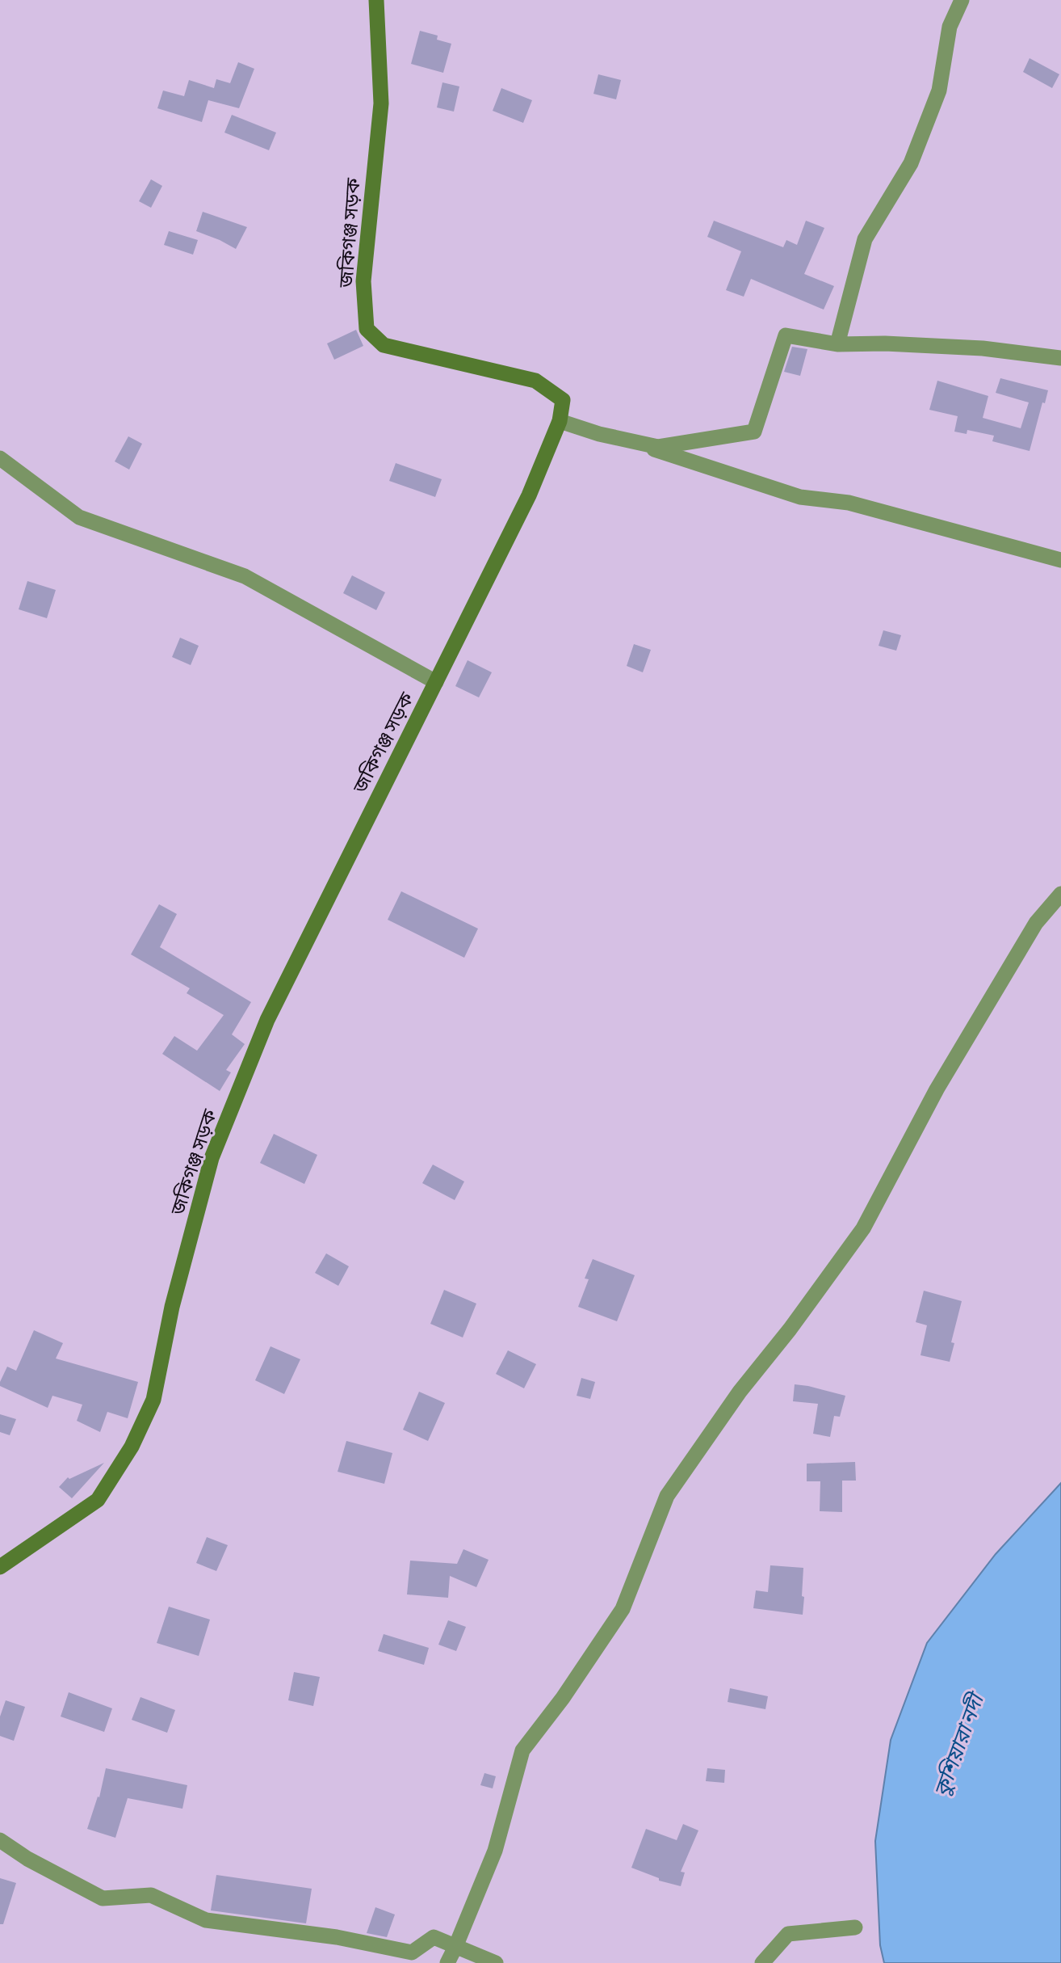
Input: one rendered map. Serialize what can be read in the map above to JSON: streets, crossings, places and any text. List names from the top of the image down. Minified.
{"streets":{"main road":["জকিগঞ্জ সড়ক"]},"water":["কুশিয়ারা নদী"]}
